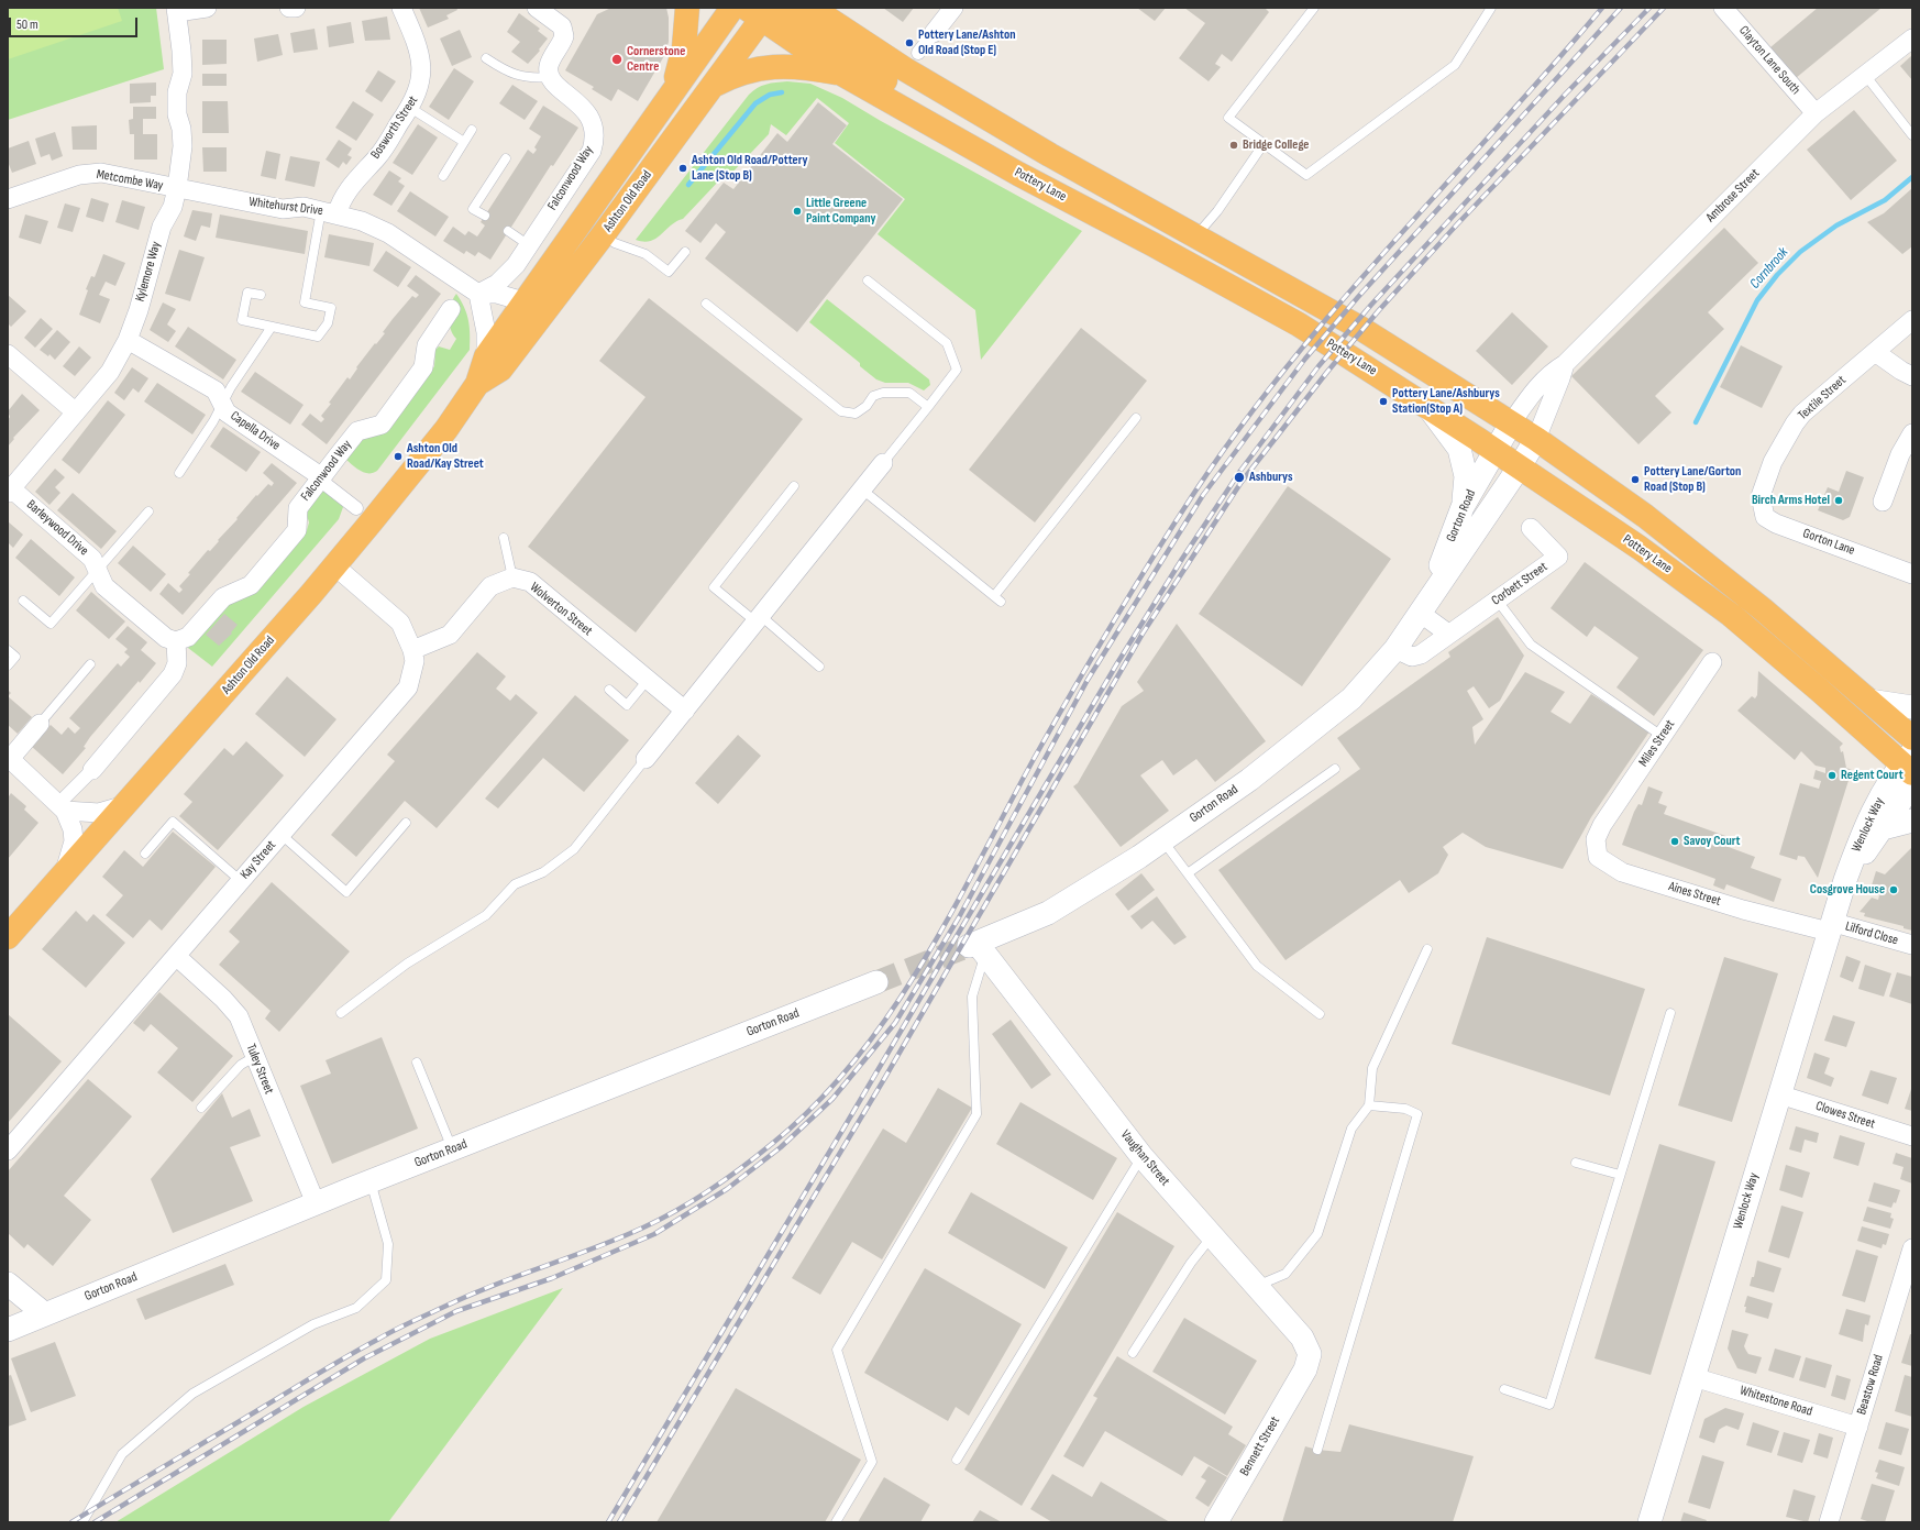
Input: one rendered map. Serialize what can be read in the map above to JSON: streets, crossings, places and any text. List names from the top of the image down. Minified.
{"streets":{"highway":["Pottery Lane","Ashton Old Road"],"street":["Clayton Lane South","Bosworth Street","Falconwood Way","Metcombe Way","Ambrose Street","Whitehurst Drive","Kylemore Way","Textile Street","Capella Drive","Gorton Road","Barleywood Drive","Gorton Lane","Corbett Street","Wolverton Street","Miles Street","Wenlock Way","Kay Street","Aines Street","Lilford Close","Tuley Street","Clowes Street","Vaughan Street","Beastow Road","Whitestone Road","Bennett Street"]},"crossings":[["Clayton Lane South","Ambrose Street"],["Bosworth Street","Whitehurst Drive"],["Falconwood Way","Whitehurst Drive"],["Falconwood Way","Capella Drive"],["Falconwood Way","Barleywood Drive"],["Metcombe Way","Whitehurst Drive"],["Metcombe Way","Kylemore Way"],["Pottery Lane","Ambrose Street"],["Pottery Lane","Ashton Old Road"],["Pottery Lane","Gorton Road"],["Pottery Lane","Wenlock Way"],["Ambrose Street","Gorton Road"],["Ashton Old Road","Kay Street"],["Whitehurst Drive","Kylemore Way"],["Kylemore Way","Capella Drive"],["Kylemore Way","Barleywood Drive"],["Textile Street","Gorton Lane"],["Gorton Road","Corbett Street"],["Gorton Road","Tuley Street"],["Gorton Road","Vaughan Street"],["Miles Street","Aines Street"],["Wenlock Way","Aines Street"],["Wenlock Way","Lilford Close"],["Wenlock Way","Clowes Street"],["Wenlock Way","Whitestone Road"],["Kay Street","Tuley Street"],["Aines Street","Lilford Close"],["Vaughan Street","Bennett Street"],["Beastow Road","Whitestone Road"]],"water":["Cornbrook"],"places":["Pottery Lane/Ashton Old Road (Stop E)","Cornerstone Centre","Bridge College","Ashton Old Road/Pottery Lane (Stop B)","Little Greene Paint Company","Pottery Lane/Ashburys Station(Stop A)","Ashton Old Road/Kay Street","Ashburys","Pottery Lane/Gorton Road (Stop B)","Birch Arms Hotel","Regent Court","Savoy Court","Cosgrove House"],"scale_bar":"50 m"}
